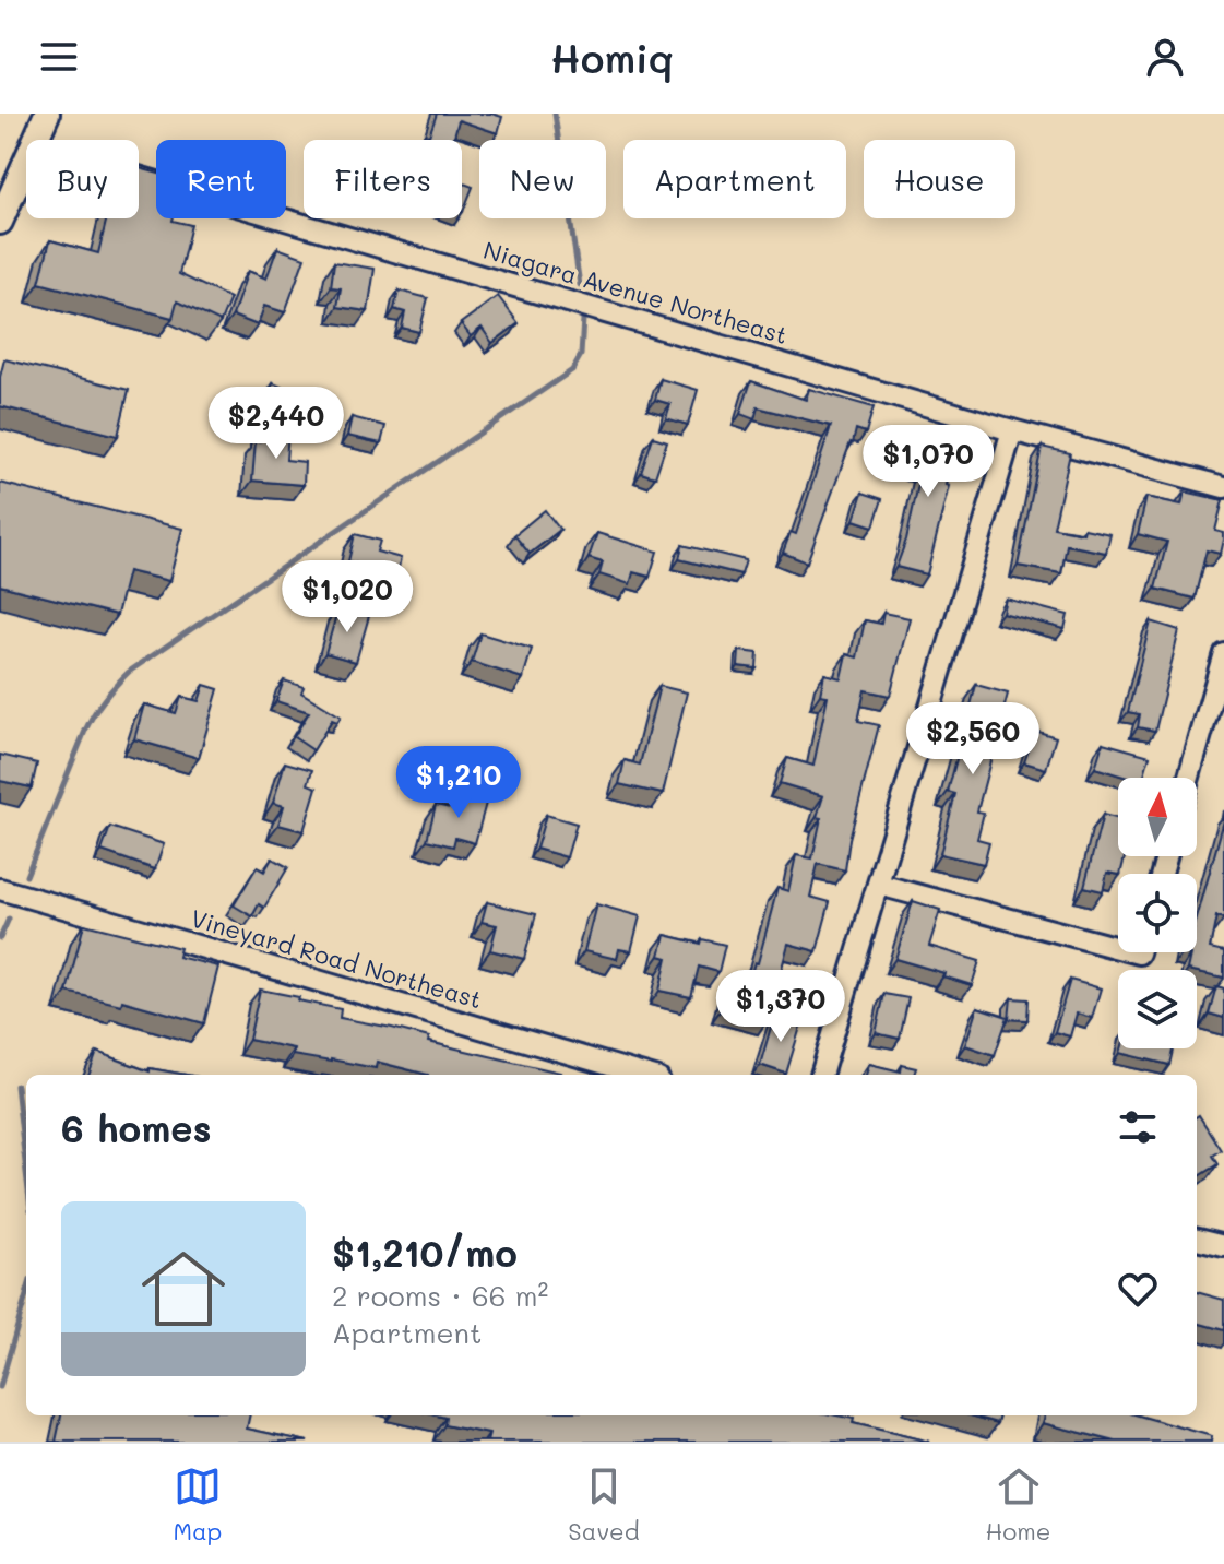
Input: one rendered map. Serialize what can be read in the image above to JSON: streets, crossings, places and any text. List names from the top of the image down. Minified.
{"streets":{"street":["Niagara Avenue Northeast","Vineyard Road Northeast"]},"north":"top","page":{"header":"Homiq","chip":["Buy","Rent","Filters","New","Apartment","House"],"price":["$2,440","$1,070","$1,020","$2,560","$1,210","$1,370"],"heading":"6 homes","list":[{"name":"$1,210/mo","note":"2 rooms · 66 m² · Apartment"}],"tabs":["Map","Saved","Home"]}}
